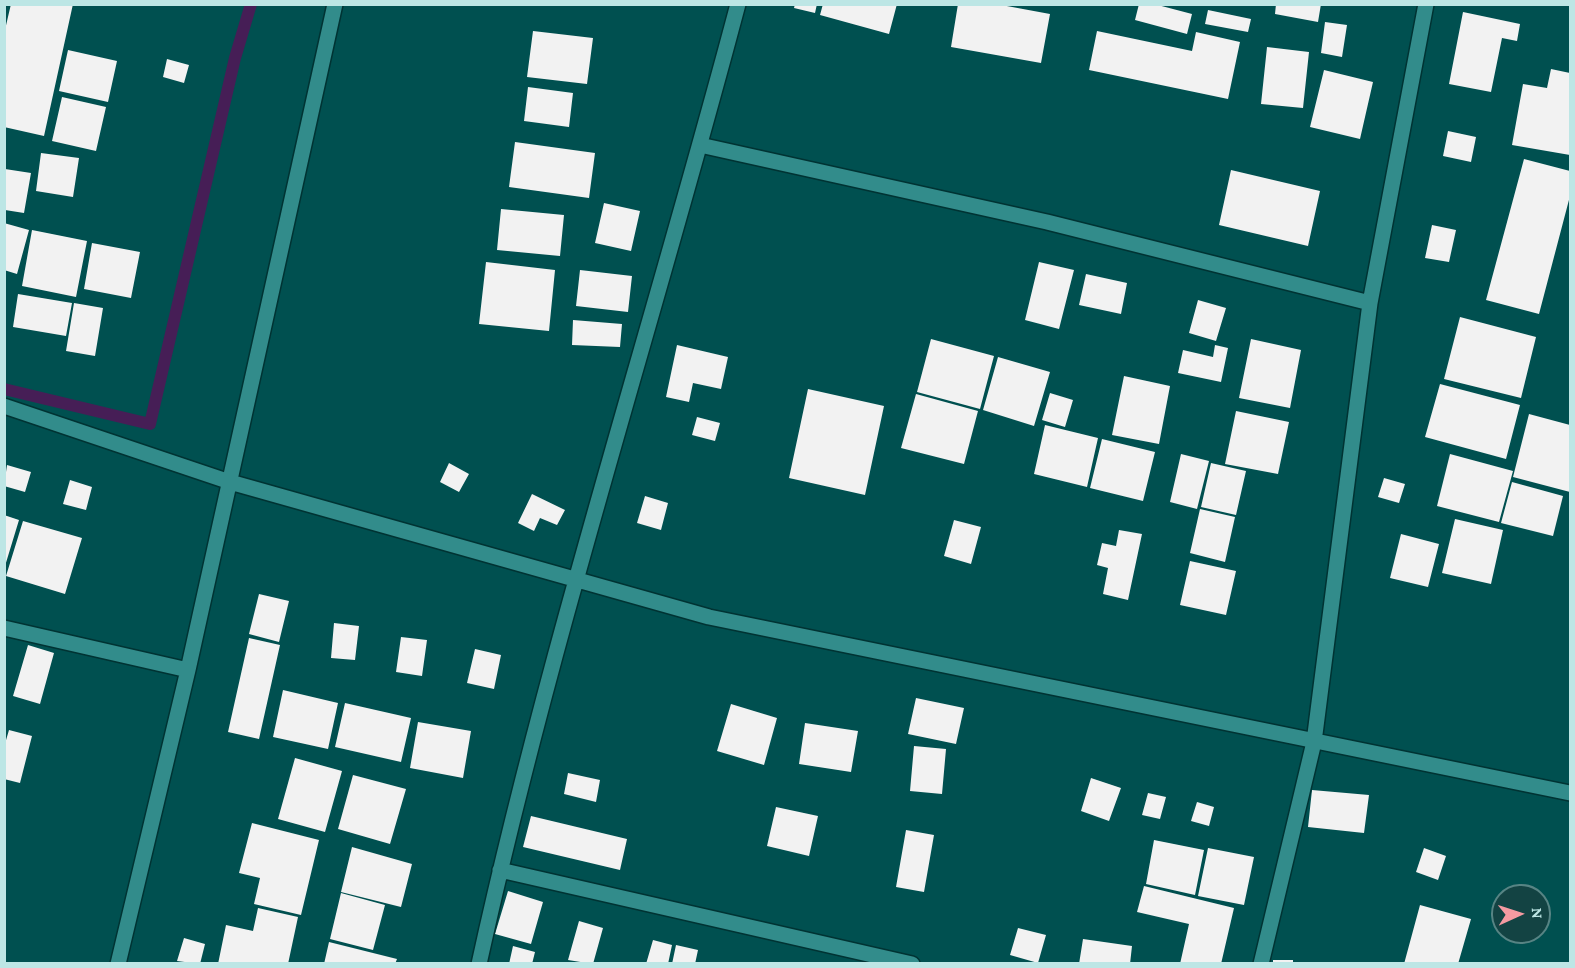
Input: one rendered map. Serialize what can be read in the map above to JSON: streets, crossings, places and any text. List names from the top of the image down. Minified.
{"north":"right"}
